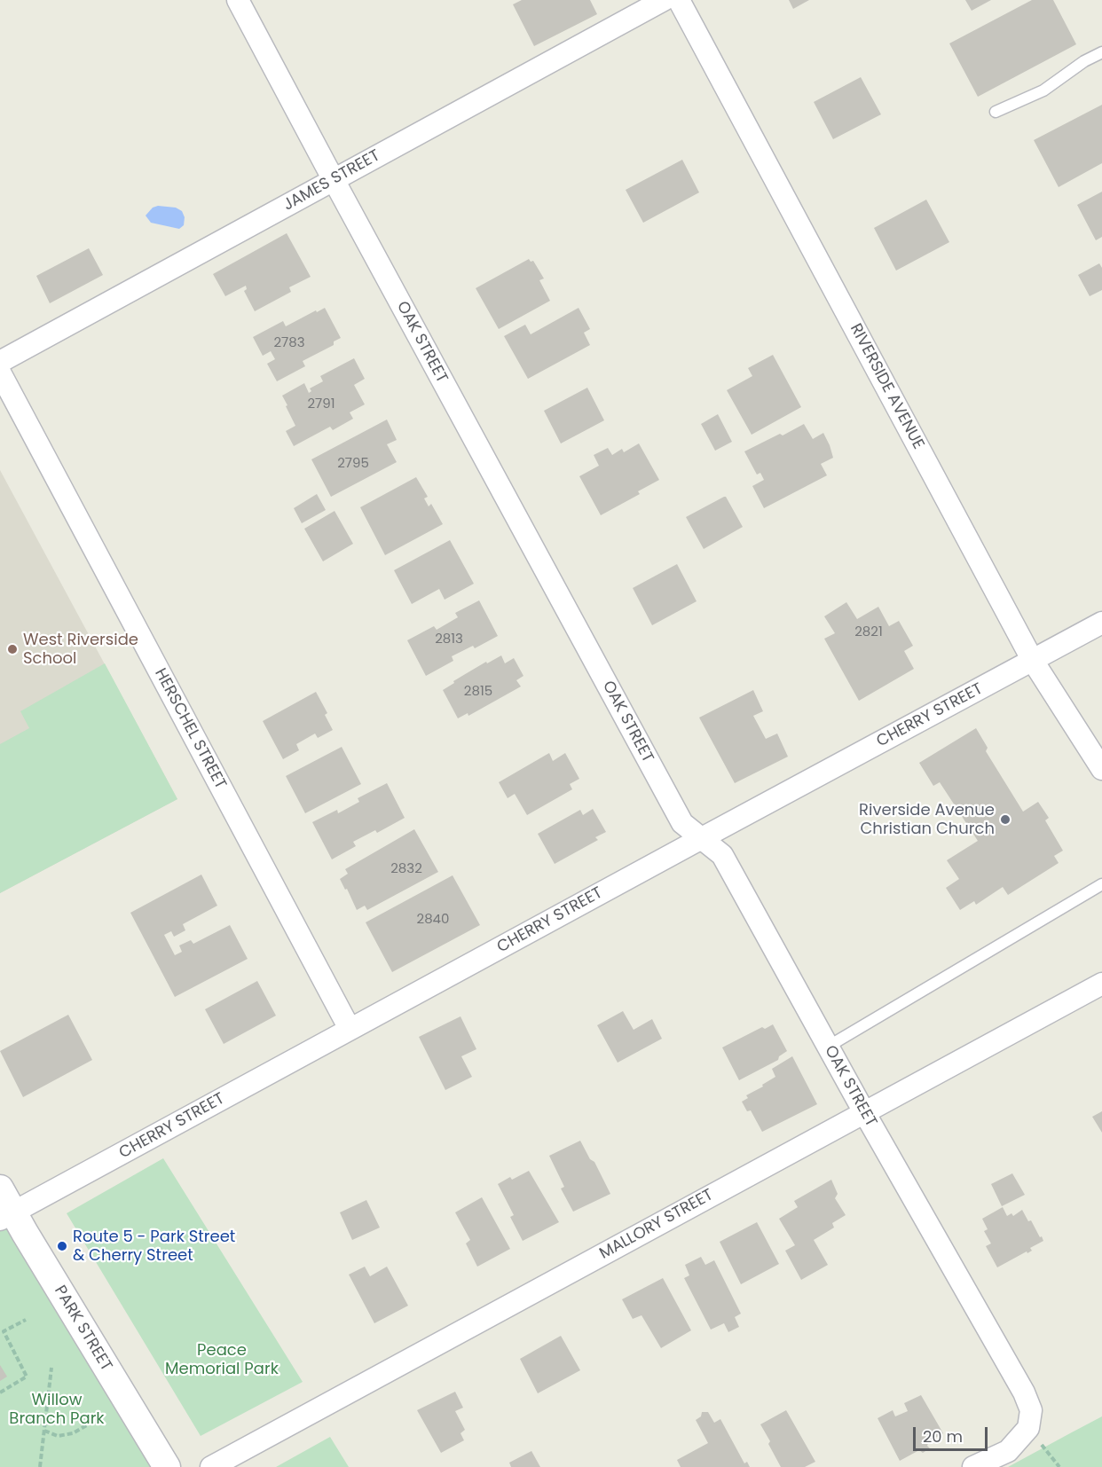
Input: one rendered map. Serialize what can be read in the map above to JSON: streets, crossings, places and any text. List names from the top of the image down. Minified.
{"streets":{"street":["JAMES STREET","OAK STREET","RIVERSIDE AVENUE","CHERRY STREET","HERSCHEL STREET","MALLORY STREET","PARK STREET"]},"crossings":[["JAMES STREET","OAK STREET"],["OAK STREET","CHERRY STREET"],["OAK STREET","MALLORY STREET"],["RIVERSIDE AVENUE","CHERRY STREET"],["CHERRY STREET","HERSCHEL STREET"],["CHERRY STREET","PARK STREET"]],"parks":["Peace Memorial Park","Willow Branch Park"],"places":["West Riverside School","Riverside Avenue Christian Church","Route 5 - Park Street & Cherry Street"],"house_numbers":["2783","2791","2795","2821","2813","2815","2832","2840"],"scale_bar":"20 m"}
